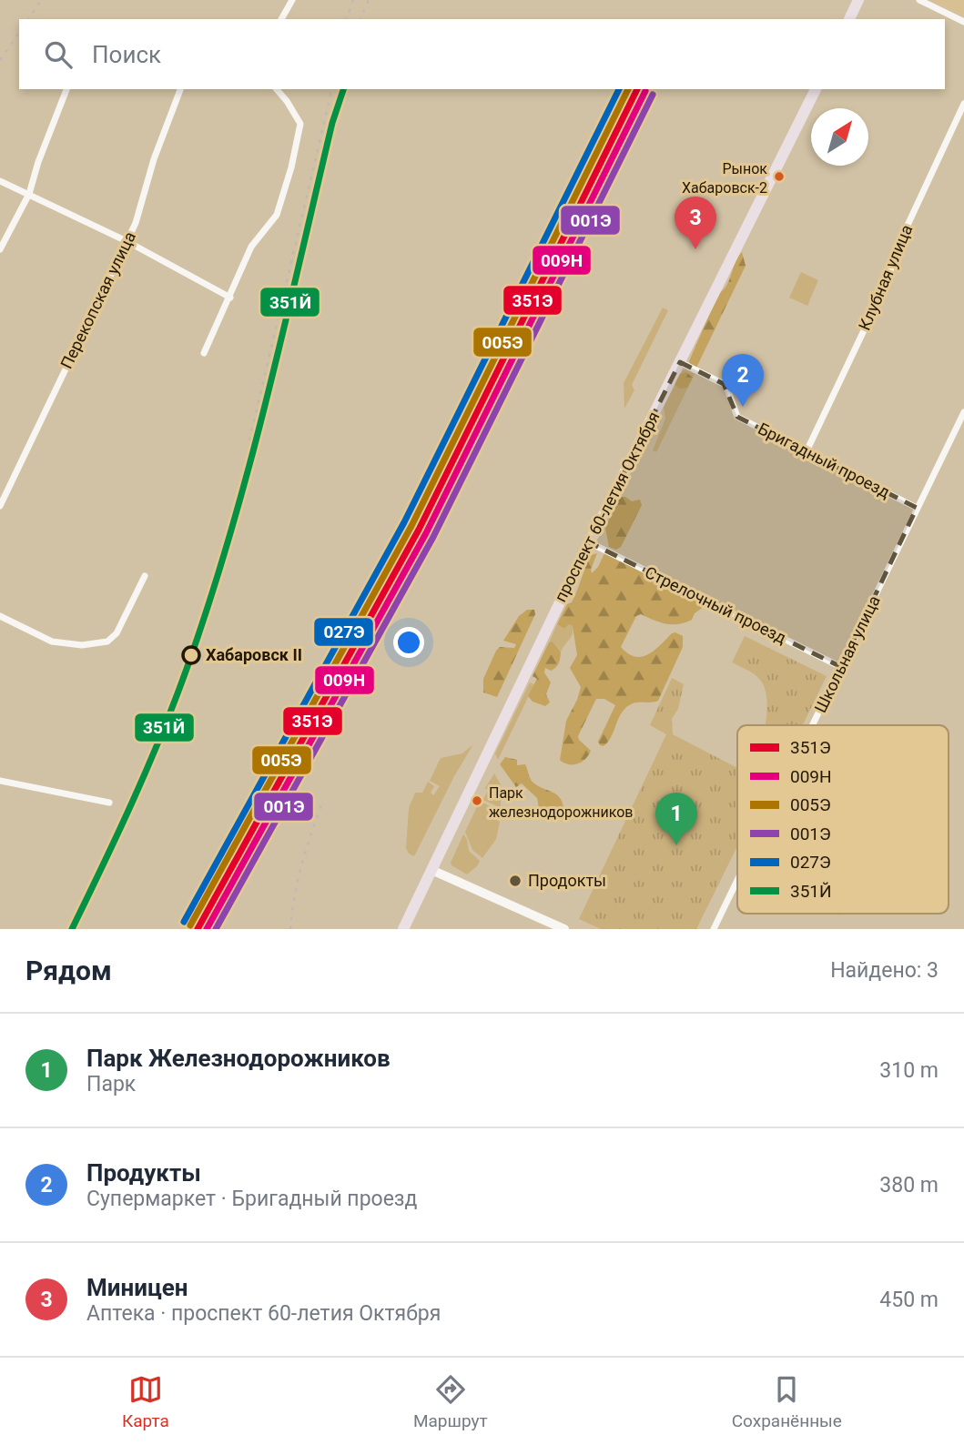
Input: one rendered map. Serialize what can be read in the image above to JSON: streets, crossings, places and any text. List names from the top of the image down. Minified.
{"streets":{"highway":["проспект 60-летия Октября"],"street":["Клубная улица","Перекопская улица","Бригадный проезд","Стрелочный проезд","Школьная улица"]},"crossings":[["Клубная улица","Бригадный проезд"],["Бригадный проезд","проспект 60-летия Октября"],["Бригадный проезд","Школьная улица"],["проспект 60-летия Октября","Стрелочный проезд"],["Стрелочный проезд","Школьная улица"]],"places":["Рынок Хабаровск-2","Хабаровск II","Парк железнодорожников","Продокты"],"lines":["transit line 351Э","transit line 005Э","transit line 027Э","transit line 351Й","transit line 009Н","transit line 001Э"],"legend":["351Э","009Н","005Э","001Э","027Э","351Й"],"north":"top right","page":{"search":"Поиск","pins":["3","2","1"],"heading":["Рядом","Найдено: 3"],"list":[{"mark":"1","name":"Парк Железнодорожников","note":"Парк","value":"310 m"},{"mark":"2","name":"Продукты","note":"Супермаркет · Бригадный проезд","value":"380 m"},{"mark":"3","name":"Миницен","note":"Аптека · проспект 60-летия Октября","value":"450 m"}],"nav":["Карта","Маршрут","Сохранённые"]}}
